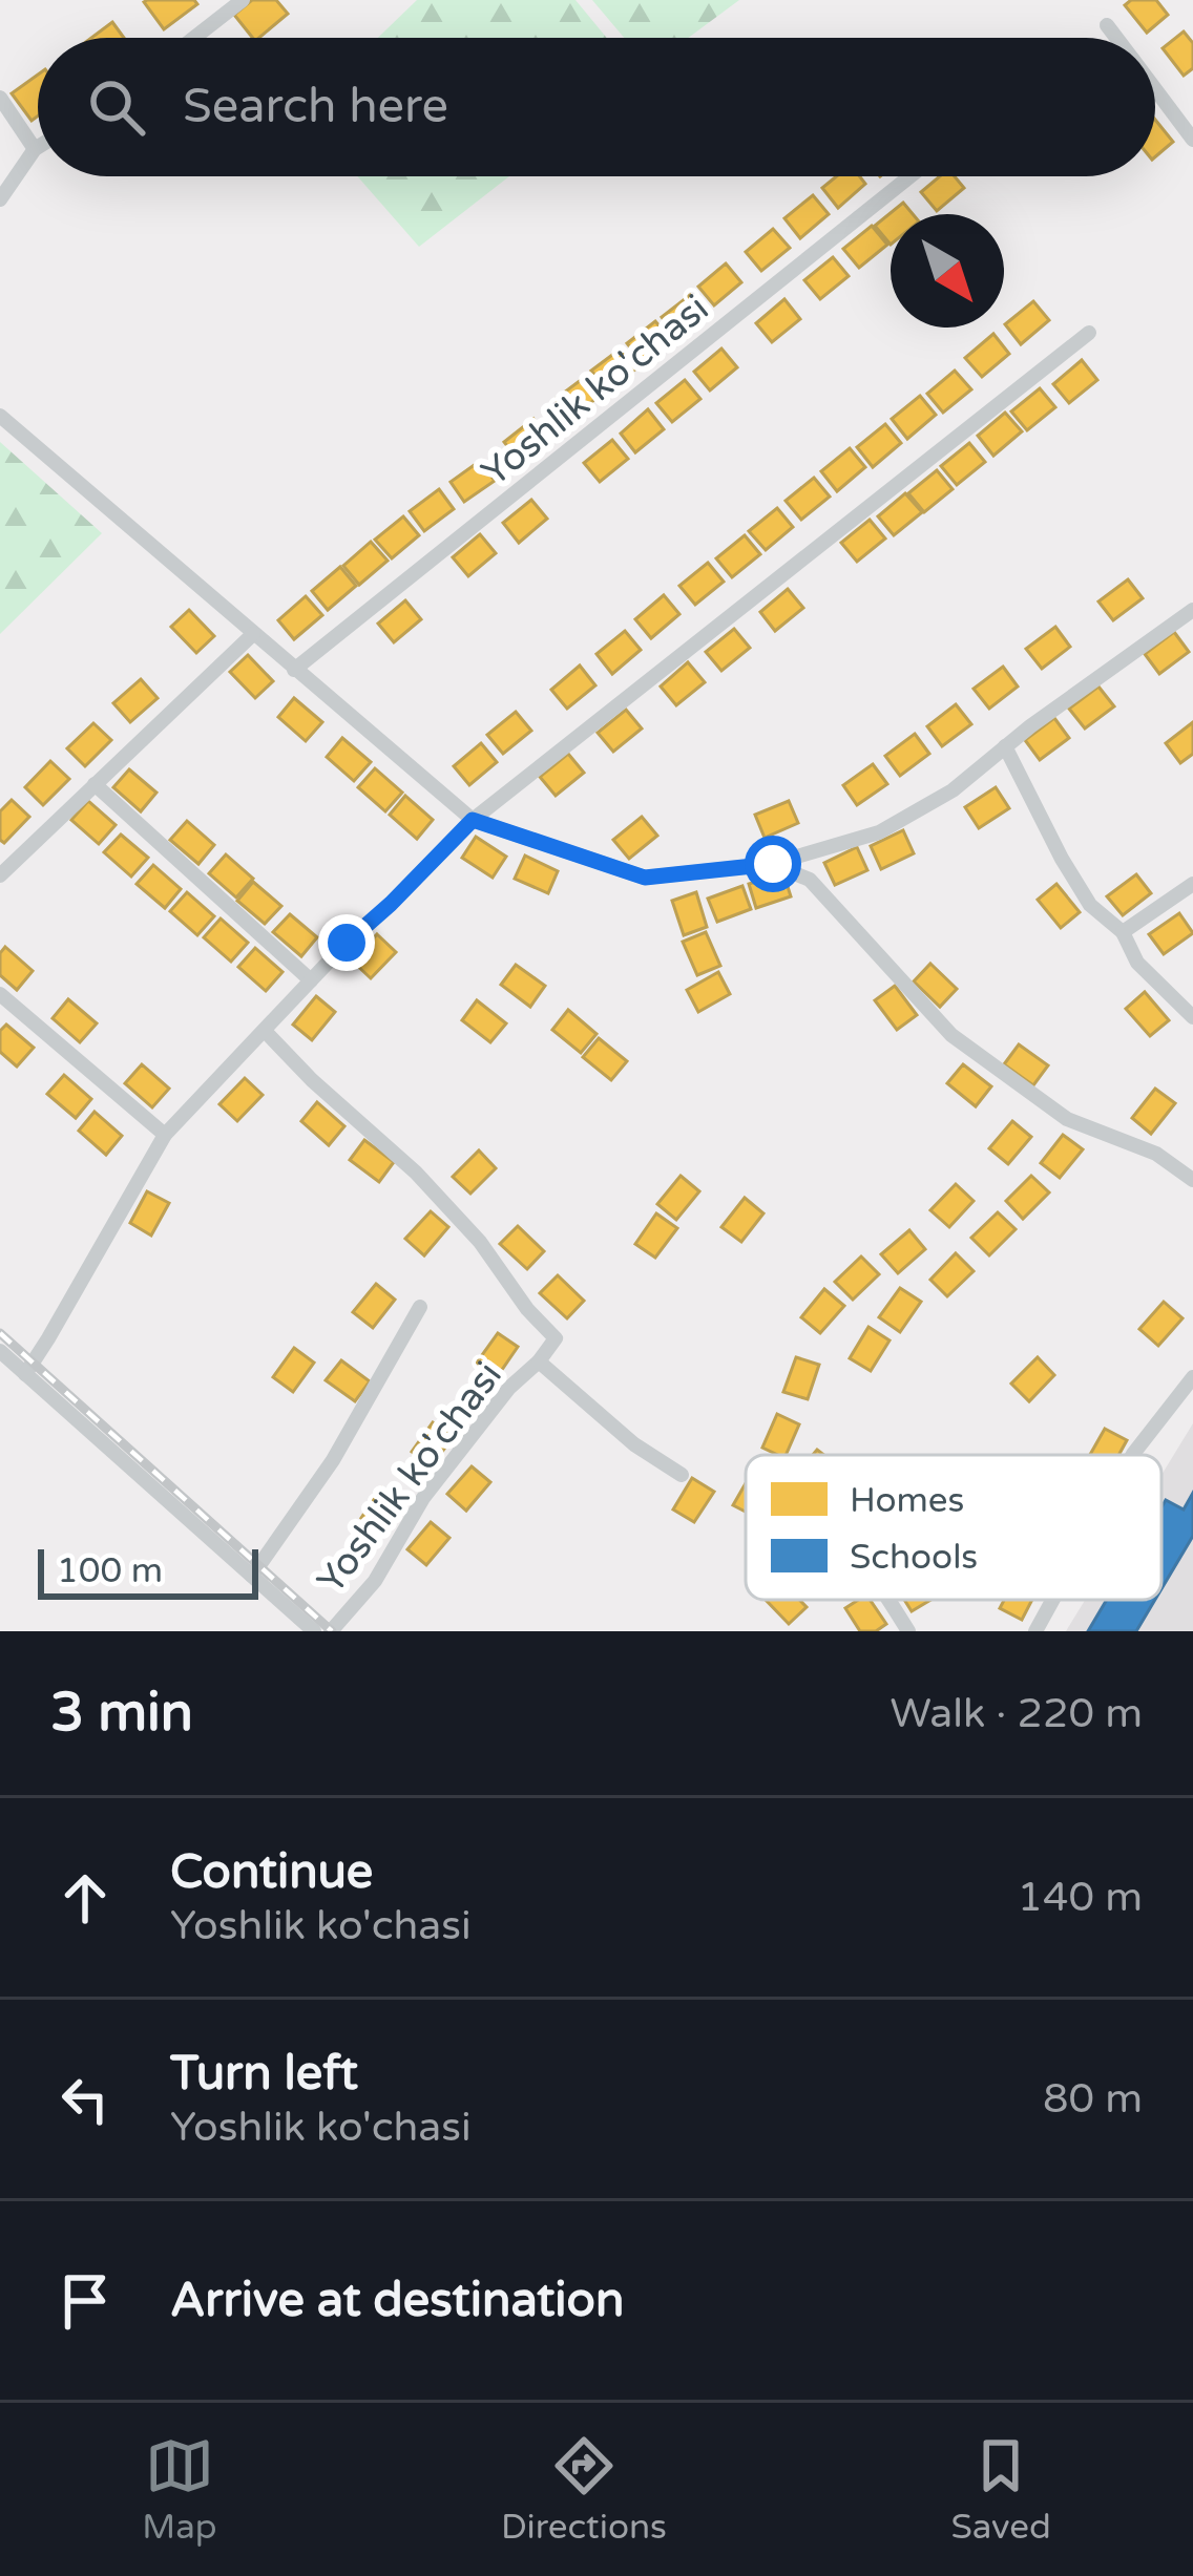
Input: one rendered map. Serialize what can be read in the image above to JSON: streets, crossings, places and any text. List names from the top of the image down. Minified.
{"streets":{"street":["Yoshlik ko'chasi"]},"legend":["Homes","Schools"],"scale_bar":"100 m","north":"bottom right","page":{"search":"Search here","scale":"100 m","heading":["3 min","Walk · 220 m"],"list":[["Continue","Yoshlik ko'chasi","140 m"],["Turn left","Yoshlik ko'chasi","80 m"],"Arrive at destination"],"nav":["Map","Directions","Saved"]}}
